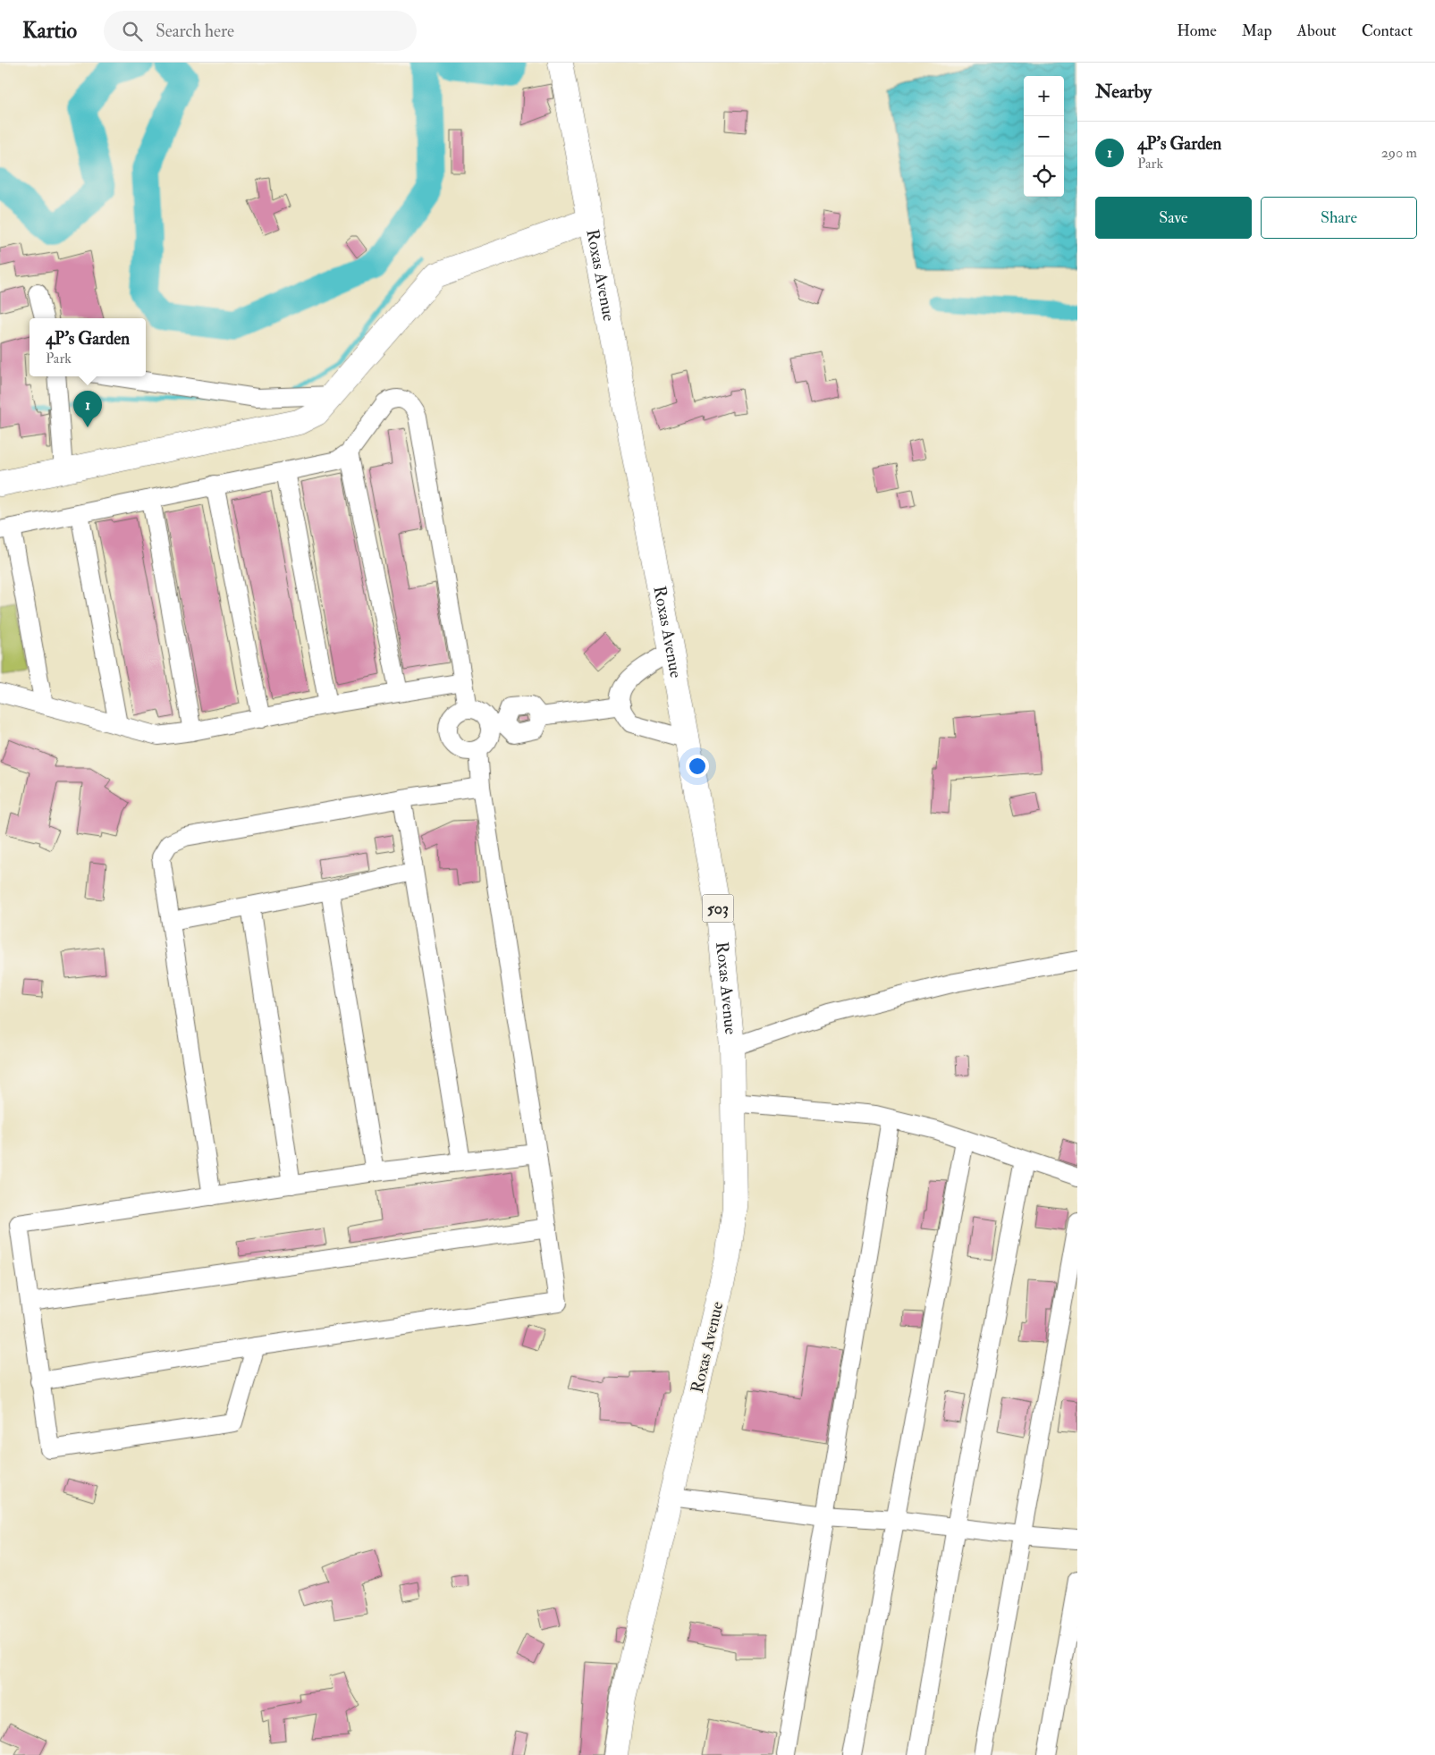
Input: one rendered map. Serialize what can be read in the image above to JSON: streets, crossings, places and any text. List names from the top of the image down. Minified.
{"streets":{"main road":["Roxas Avenue","503"]},"page":{"header":"Kartio","search":"Search here","nav":["Home","Map","About","Contact"],"heading":"Nearby","map_buttons":["+","−"],"list":[{"mark":"1","name":"4P's Garden","note":"Park","value":"290 m"}],"buttons":["Save","Share"],"popup":["4P's Garden","Park"],"pins":"1"}}
